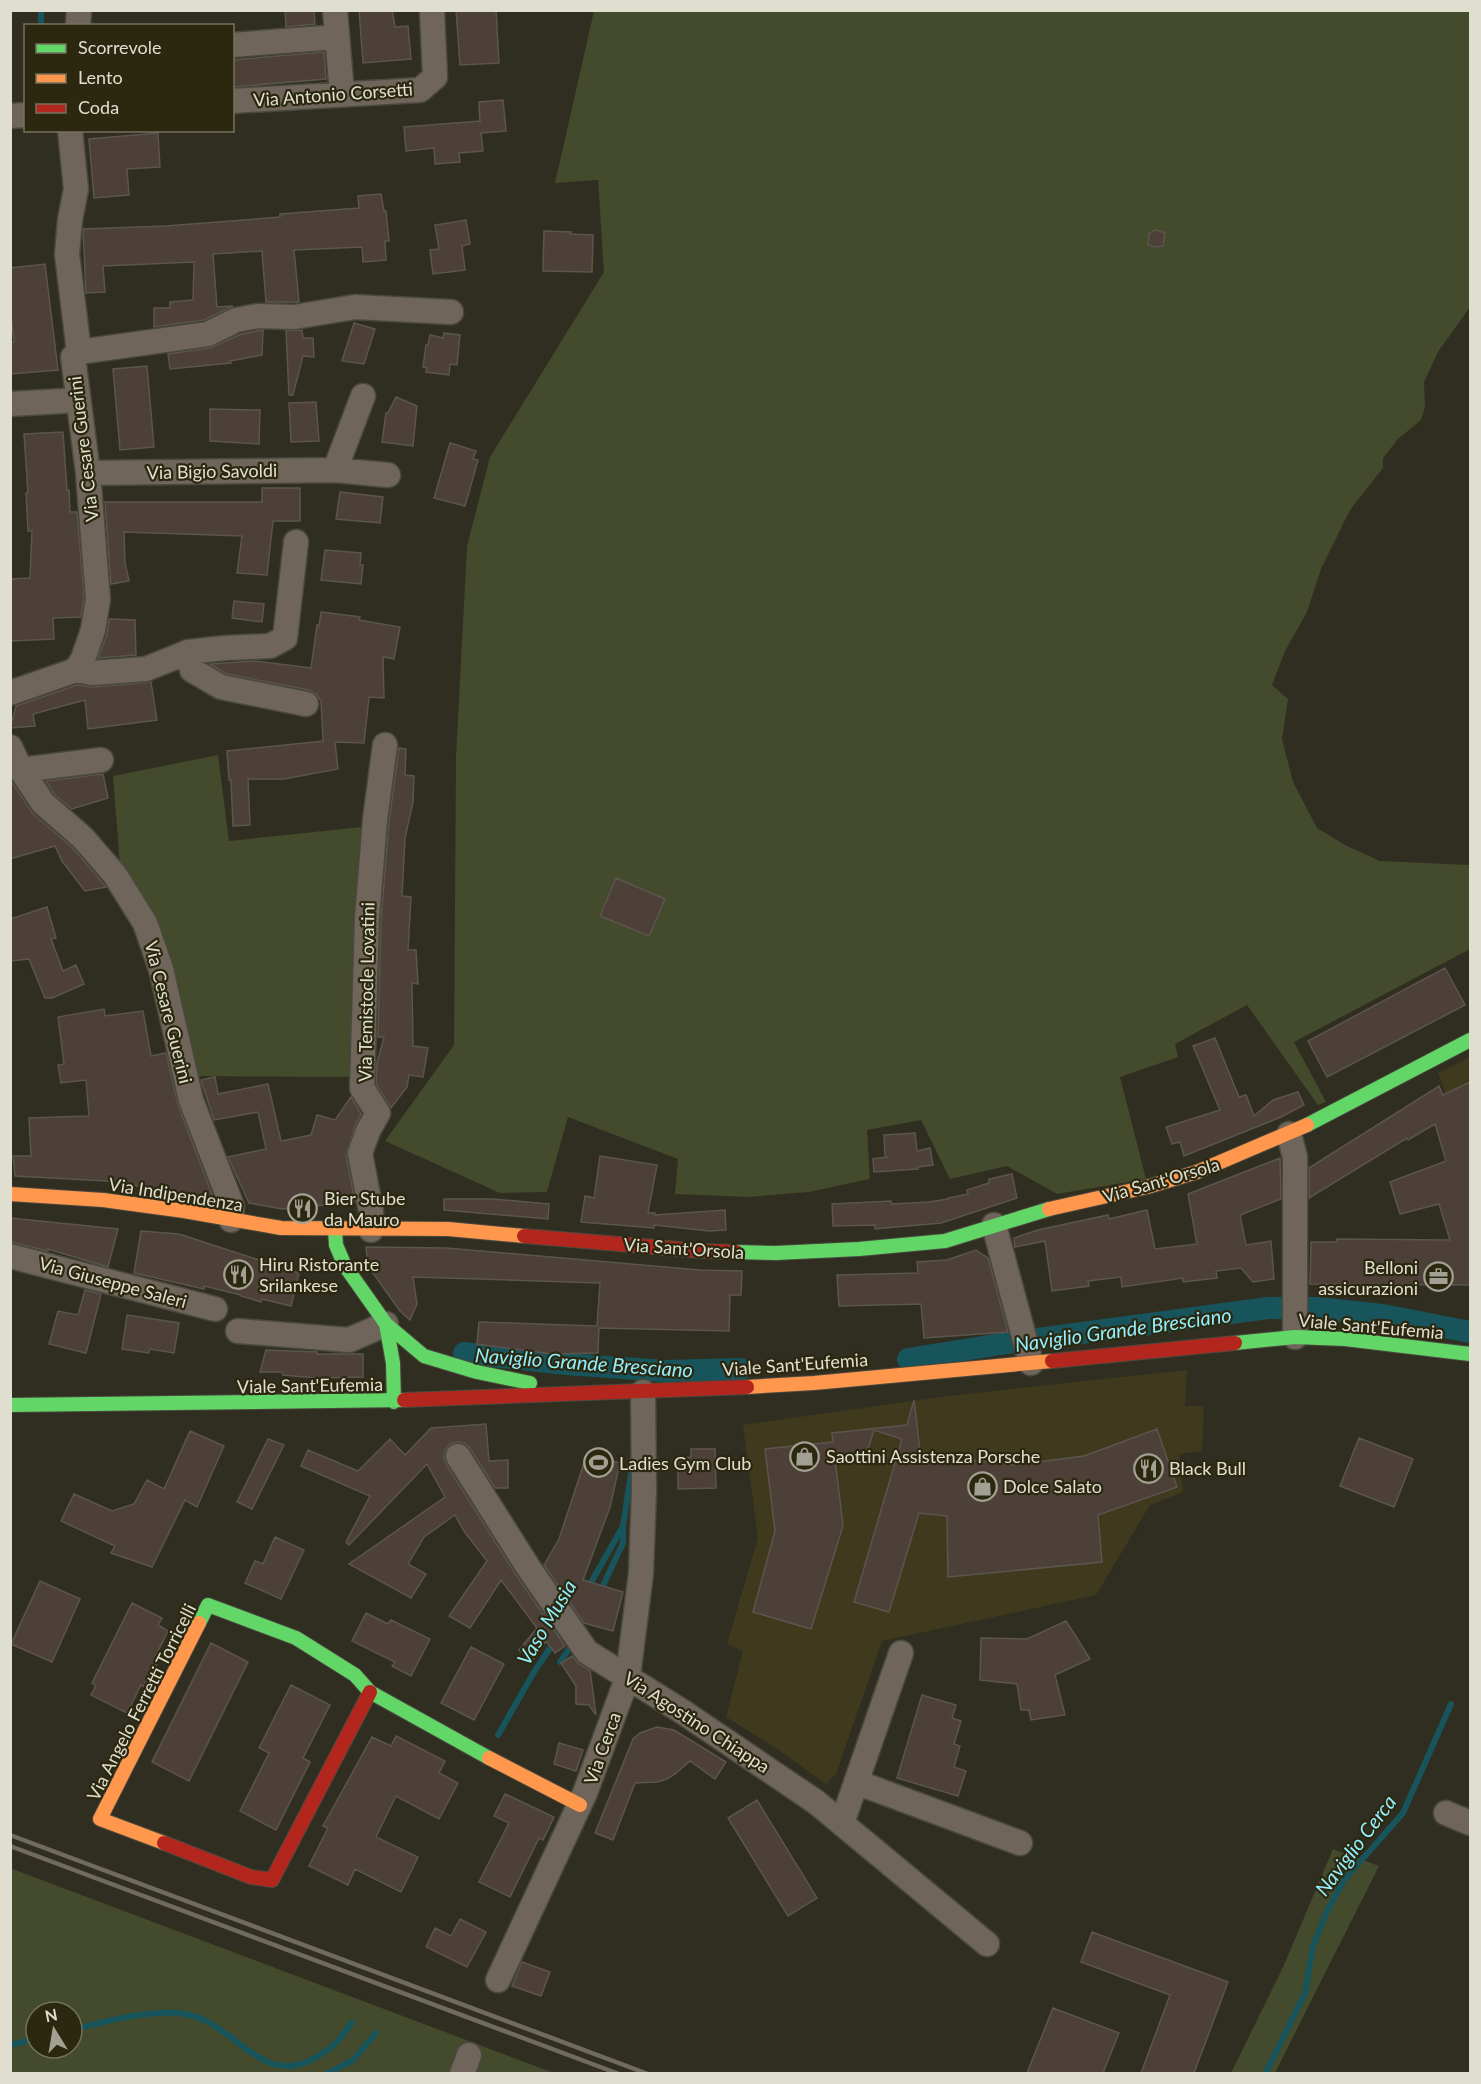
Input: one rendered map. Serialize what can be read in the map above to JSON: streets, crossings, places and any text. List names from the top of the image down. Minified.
{"streets":{"street":["Via Antonio Corsetti","Via Cesare Guerini","Via Bigio Savoldi","Via Temistocle Lovatini","Via Sant'Orsola","Via Indipendenza","Via Giuseppe Saleri","Viale Sant'Eufemia","Via Angelo Ferretti Torricelli","Via Agostino Chiappa","Via Cerca"]},"crossings":[["Via Cesare Guerini","Via Bigio Savoldi"],["Via Cesare Guerini","Via Indipendenza"],["Via Temistocle Lovatini","Via Sant'Orsola"],["Via Temistocle Lovatini","Via Indipendenza"],["Via Sant'Orsola","Via Indipendenza"],["Viale Sant'Eufemia","Via Cerca"],["Via Angelo Ferretti Torricelli","Via Cerca"],["Via Agostino Chiappa","Via Cerca"]],"water":["Naviglio Grande Bresciano","Vaso Musia","Naviglio Cerca"],"places":{"restaurant":["Bier Stube da Mauro","Hiru Ristorante Srilankese","Black Bull"],"office":["Belloni assicurazioni"],"shop":["Saottini Assistenza Porsche","Dolce Salato"],"sports":["Ladies Gym Club"]},"legend":["Scorrevole","Lento","Coda"],"north":"top"}
